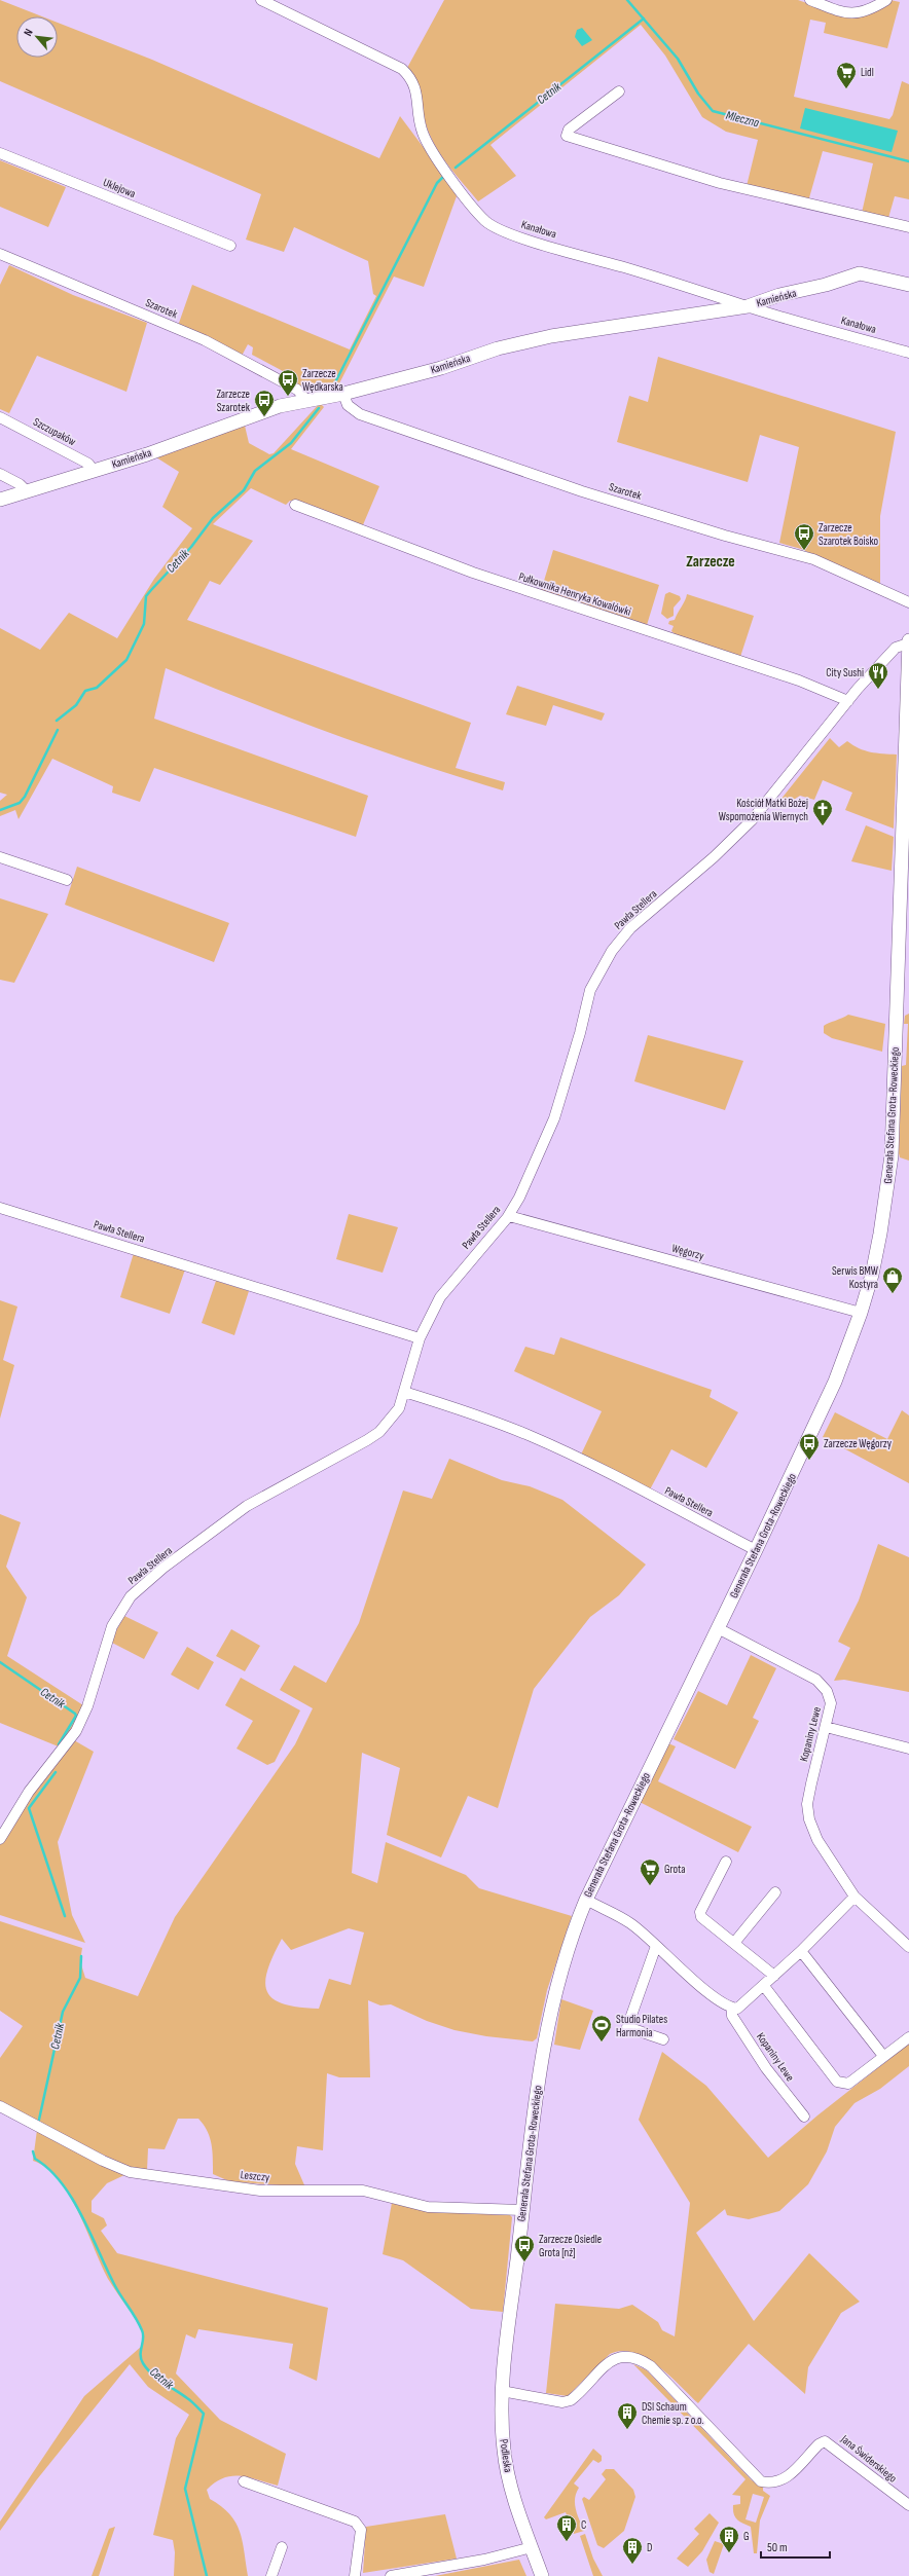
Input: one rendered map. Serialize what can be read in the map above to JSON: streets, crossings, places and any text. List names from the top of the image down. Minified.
{"streets":{"street":["Uklejowa","Kanałowa","Kamieńska","Szarotek","Szczupaków","Pułkownika Henryka Kowalówki","Pawła Stellera","Generała Stefana Grota-Roweckiego","Węgorzy","Kopaniny Lewe","Leszczy","Podleska","Jana Świderskiego"]},"crossings":[["Kanałowa","Kamieńska"],["Kamieńska","Szarotek"],["Kamieńska","Szczupaków"],["Pułkownika Henryka Kowalówki","Pawła Stellera"],["Pawła Stellera","Generała Stefana Grota-Roweckiego"],["Pawła Stellera","Węgorzy"],["Generała Stefana Grota-Roweckiego","Węgorzy"],["Generała Stefana Grota-Roweckiego","Kopaniny Lewe"],["Generała Stefana Grota-Roweckiego","Leszczy"],["Generała Stefana Grota-Roweckiego","Podleska"],["Podleska","Jana Świderskiego"]],"districts":["Zarzecze"],"water":["Cetnik","Mleczna"],"places":{"supermarket":["Lidl","Grota"],"bus stop":["Zarzecze Wędkarska","Zarzecze Szarotek","Zarzecze Szarotek Boisko","Zarzecze Węgorzy","Zarzecze Osiedle Grota [nż]"],"restaurant":["City Sushi"],"church":["Kościół Matki Bożej Wspomożenia Wiernych"],"shop":["Serwis BMW Kostyra"],"sports":["Studio Pilates Harmonia"],"building":["DSI Schaum Chemie sp. z o.o.","C","G","D"]},"scale_bar":"50 m","north":"top left"}
